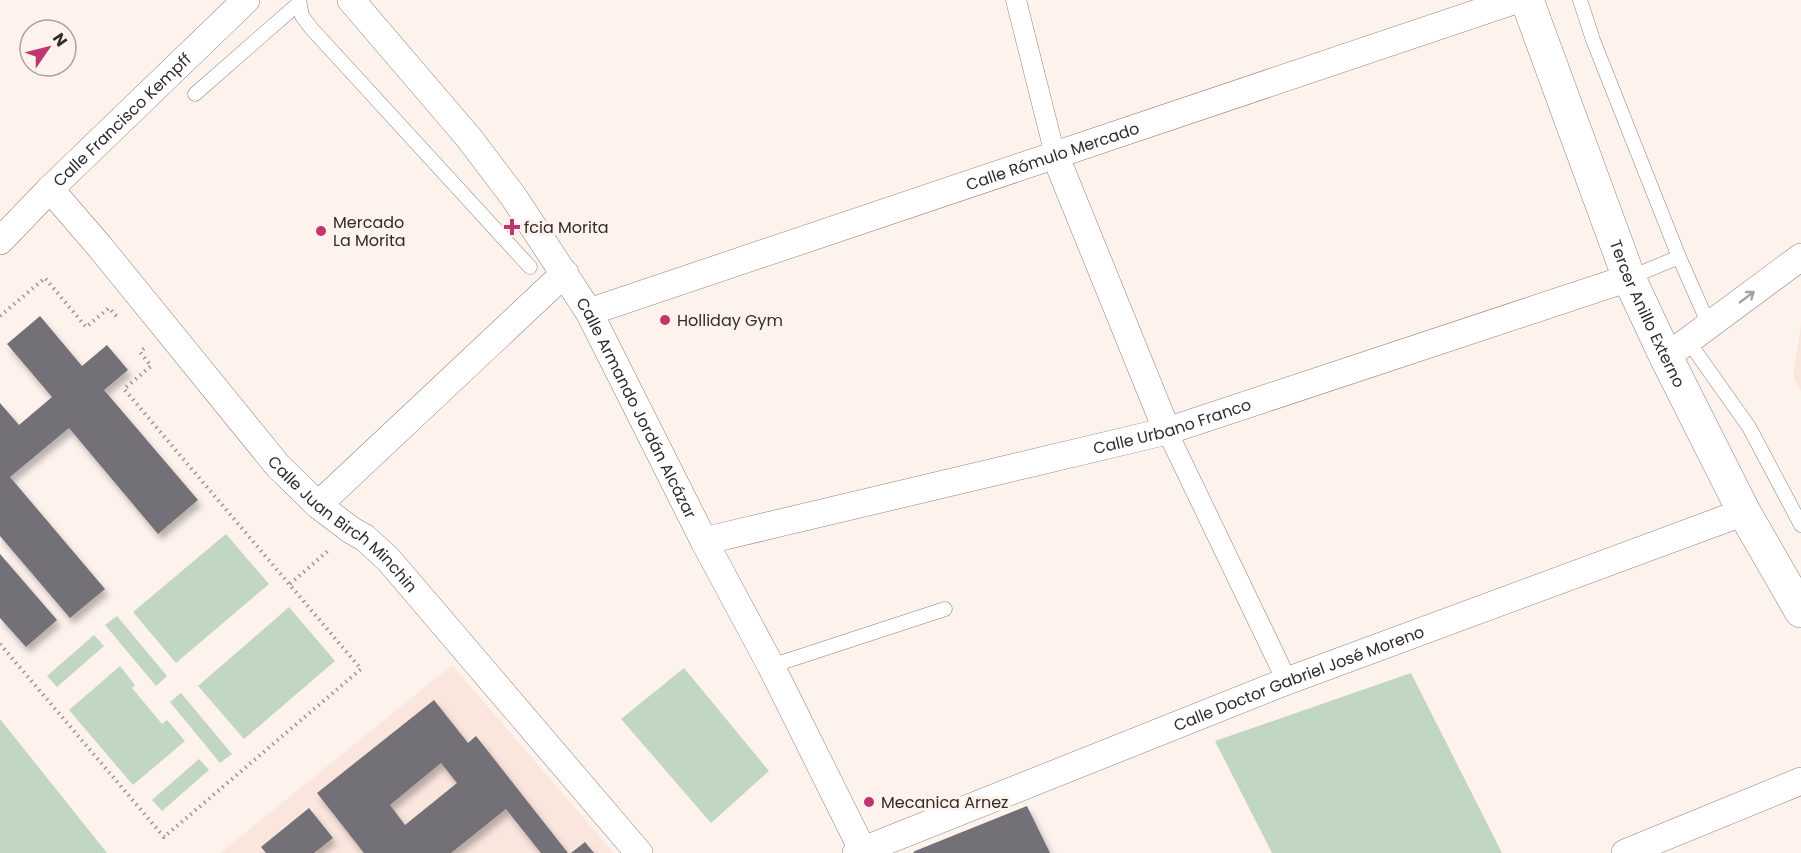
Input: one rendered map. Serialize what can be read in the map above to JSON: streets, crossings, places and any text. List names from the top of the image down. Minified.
{"streets":{"street":["Calle Francisco Kempff","Calle Rómulo Mercado","Tercer Anillo Externo","Calle Armando Jordán Alcázar","Calle Urbano Franco","Calle Juan Birch Minchin","Calle Doctor Gabriel José Moreno"]},"crossings":[["Calle Francisco Kempff","Calle Juan Birch Minchin"],["Calle Rómulo Mercado","Calle Armando Jordán Alcázar"],["Tercer Anillo Externo","Calle Urbano Franco"],["Tercer Anillo Externo","Calle Doctor Gabriel José Moreno"],["Calle Armando Jordán Alcázar","Calle Urbano Franco"],["Calle Armando Jordán Alcázar","Calle Doctor Gabriel José Moreno"]],"places":{"health":["fcia Morita"],"other":["Mercado La Morita","Holliday Gym","Mecanica Arnez"]},"north":"top right"}
